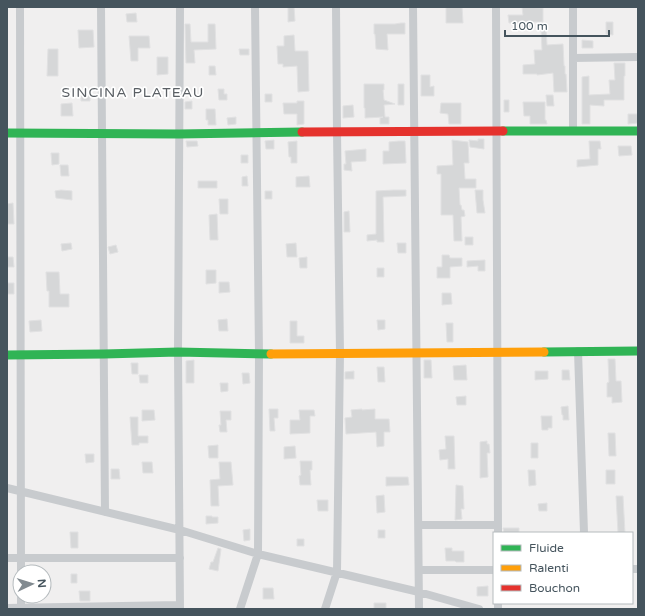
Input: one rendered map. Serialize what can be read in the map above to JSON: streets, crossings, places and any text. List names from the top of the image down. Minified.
{"districts":["SINCINA PLATEAU"],"legend":["Fluide","Ralenti","Bouchon"],"scale_bar":"100 m","north":"right"}
